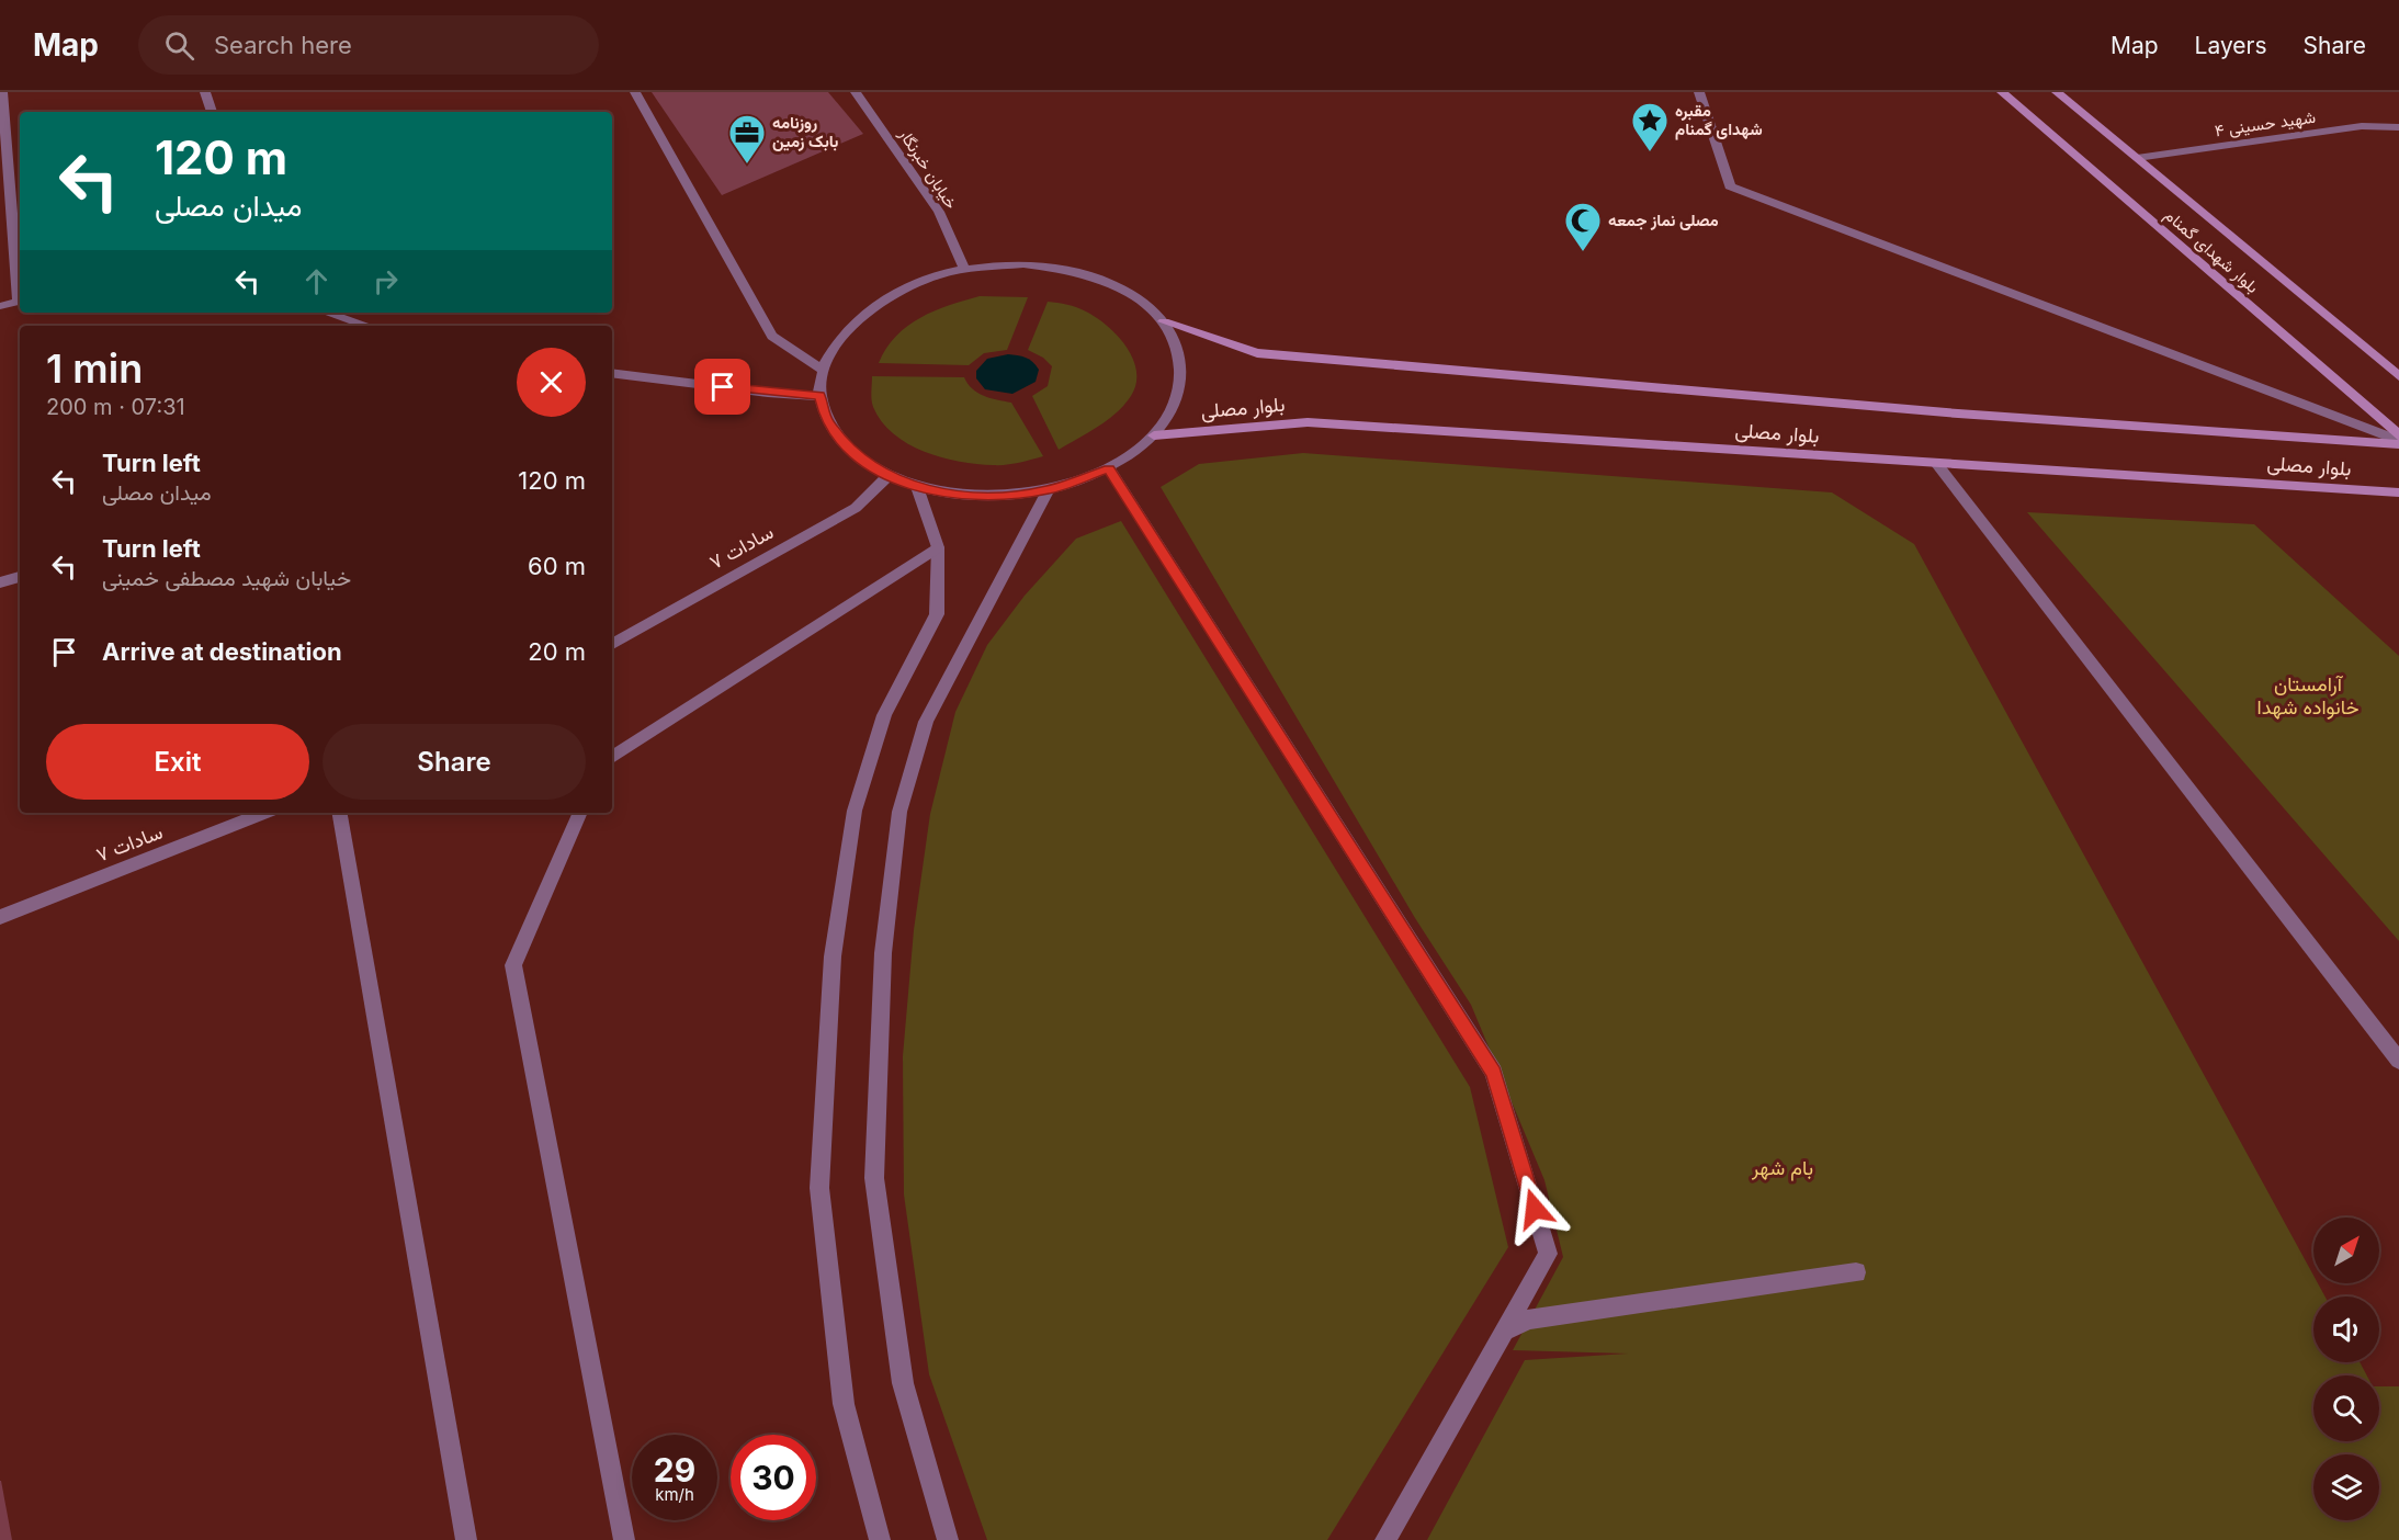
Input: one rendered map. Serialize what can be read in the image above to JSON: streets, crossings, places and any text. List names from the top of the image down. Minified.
{"streets":{"street":["شهید حسینی ۴","خیابان خبرنگار","بلوار شهدای گمنام","بلوار مصلی","سادات ۷"]},"crossings":[["شهید حسینی ۴","بلوار شهدای گمنام"]],"parks":["آرامستان خانواده شهدا","بام شهر"],"places":{"place":["مقبره شهدای گمنام"],"office":["روزنامه بابک زمین"],"mosque":["مصلی نماز جمعه"]},"north":"top right","page":{"header":"Map","search":"Search here","nav":["Map","Layers","Share"],"turn":["120 m","میدان مصلی"],"heading":["1 min","200 m · 07:31"],"list":[{"name":"Turn left","note":"میدان مصلی","value":"120 m"},{"name":"Turn left","note":"خیابان شهید مصطفی خمینی","value":"60 m"},{"name":"Arrive at destination","value":"20 m"}],"buttons":["Exit","Share"],"speed":"29 km/h","limit":"30"}}
